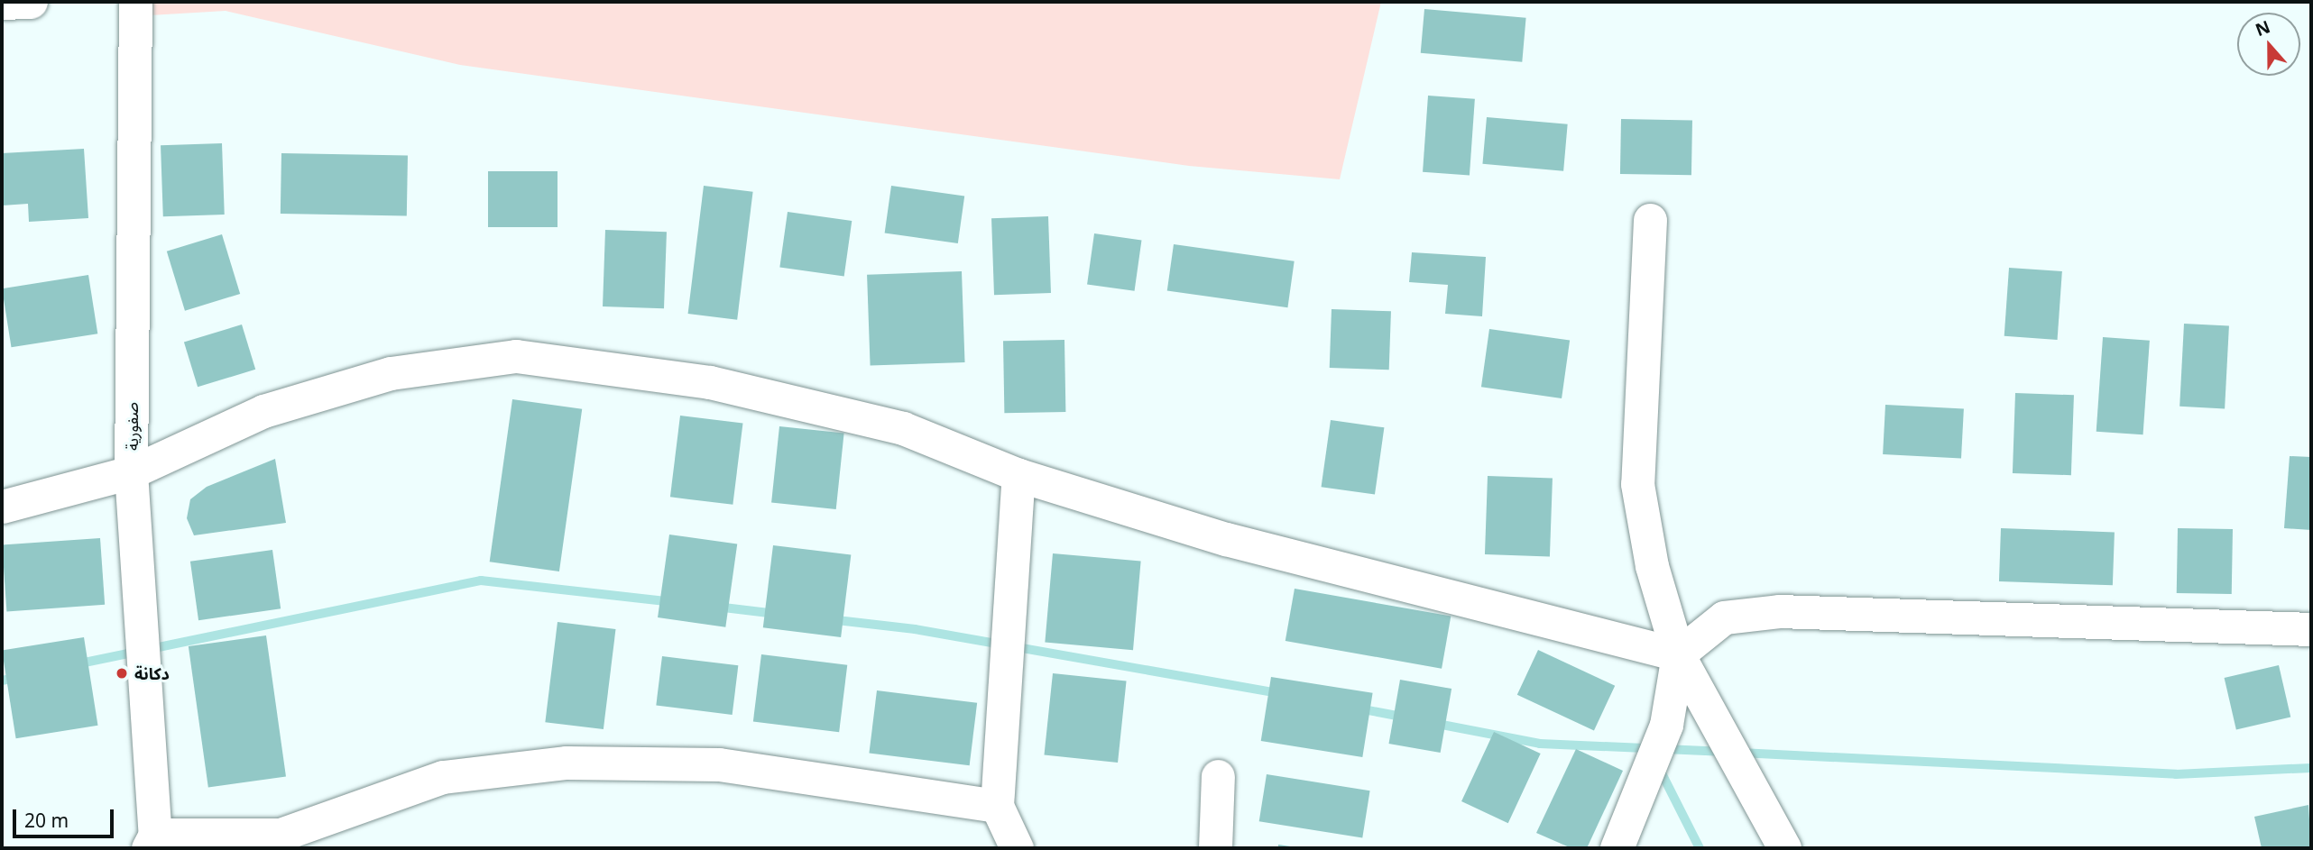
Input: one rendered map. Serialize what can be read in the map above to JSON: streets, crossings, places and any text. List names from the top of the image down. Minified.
{"streets":{"street":["صفورية"]},"places":["دكانة"],"scale_bar":"20 m","north":"top"}
